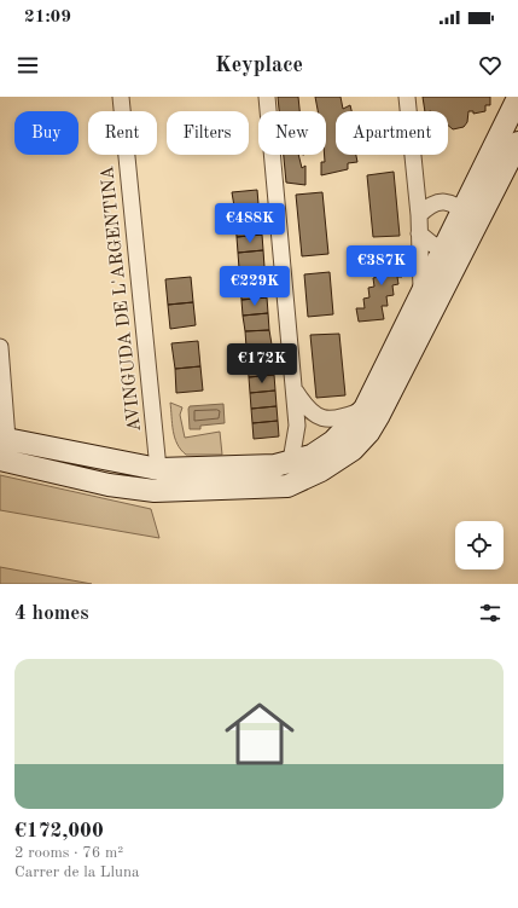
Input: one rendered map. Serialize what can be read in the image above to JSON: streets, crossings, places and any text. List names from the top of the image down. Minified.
{"streets":{"street":["AVINGUDA DE L'ARGENTINA"]},"page":{"status":"21:09","header":"Keyplace","chip":["Buy","Rent","Filters","New","Apartment"],"price":["€488K","€387K","€229K","€172K"],"heading":"4 homes","list":[{"name":"€172,000","note":"2 rooms · 76 m² · Carrer de la Lluna"}]}}
